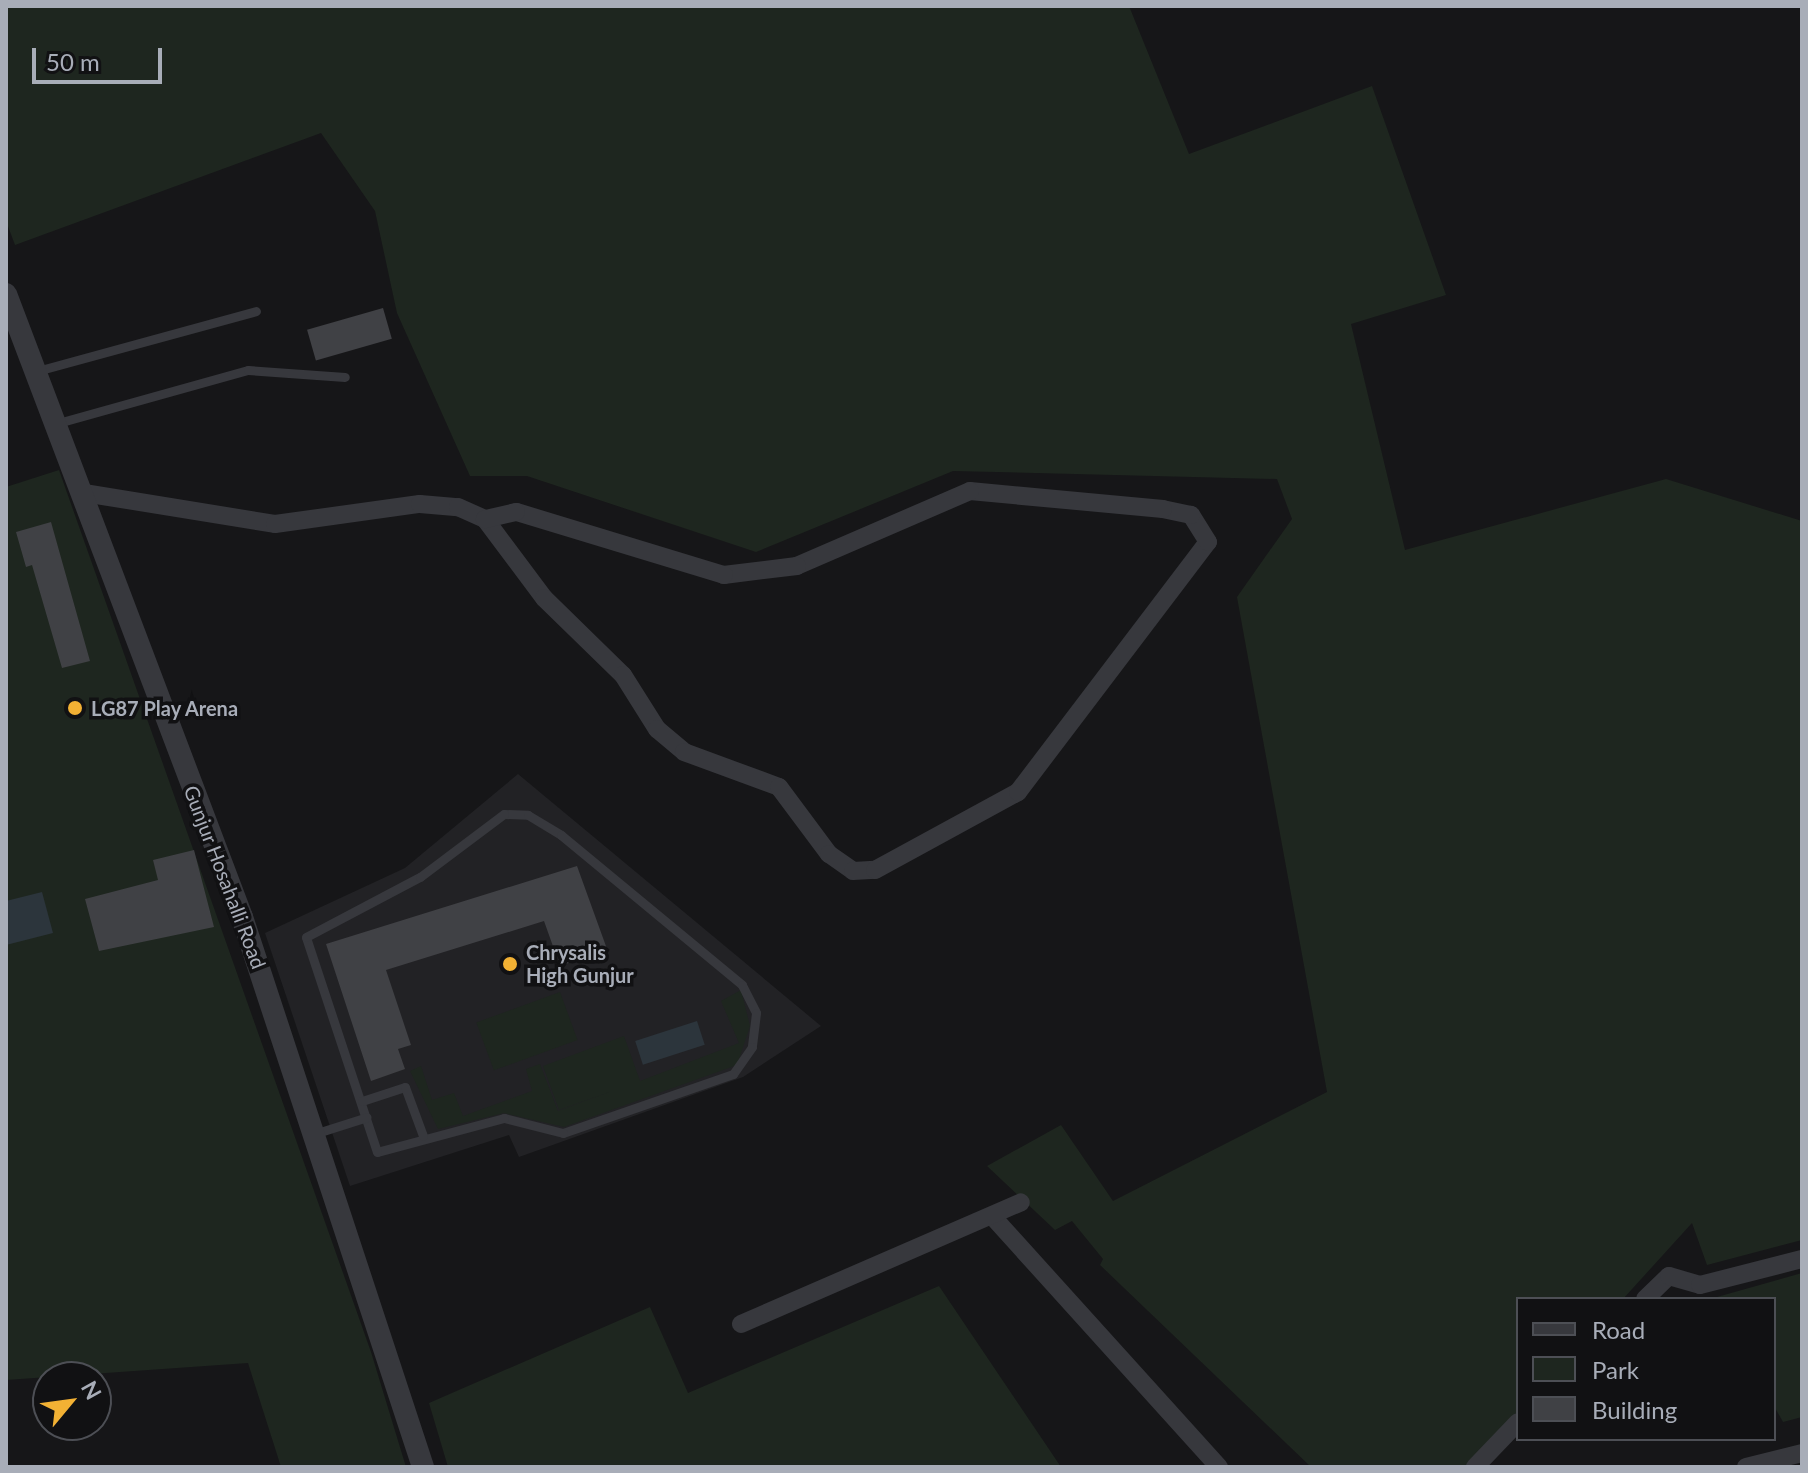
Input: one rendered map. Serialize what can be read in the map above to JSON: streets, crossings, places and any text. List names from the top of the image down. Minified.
{"streets":{"street":["Gunjur Hosahalli Road"]},"places":["LG87 Play Arena","Chrysalis High Gunjur"],"legend":["Road","Park","Building"],"scale_bar":"50 m","north":"top right"}
